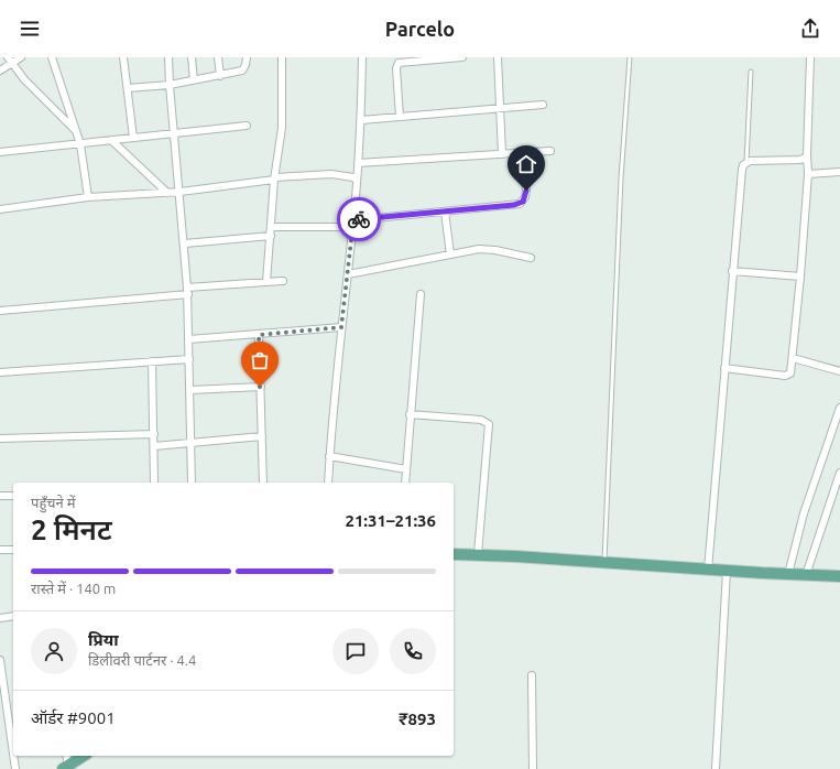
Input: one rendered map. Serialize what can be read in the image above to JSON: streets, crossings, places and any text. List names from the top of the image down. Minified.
{"page":{"header":"Parcelo","heading":["2 मिनट","पहुँचने में","21:31–21:36"],"panel":["प्रिया","डिलीवरी पार्टनर · 4.4","ऑर्डर #9001","₹893"],"bar":"रास्ते में · 140 m"}}
